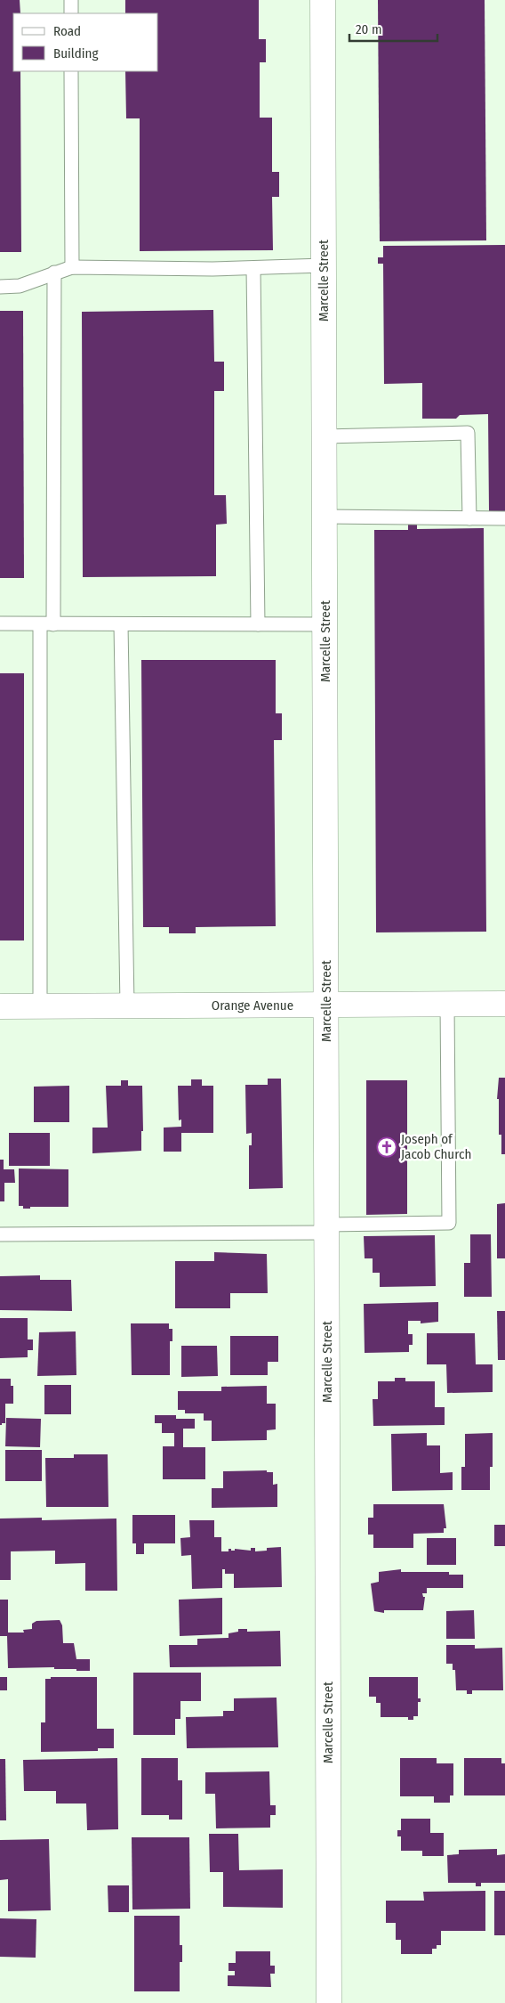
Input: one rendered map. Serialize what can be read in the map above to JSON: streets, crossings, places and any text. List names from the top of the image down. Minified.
{"streets":{"street":["Marcelle Street","Orange Avenue"]},"crossings":[["Marcelle Street","Orange Avenue"]],"places":{"church":["Joseph of Jacob Church"]},"legend":["Road","Building"],"scale_bar":"20 m"}
